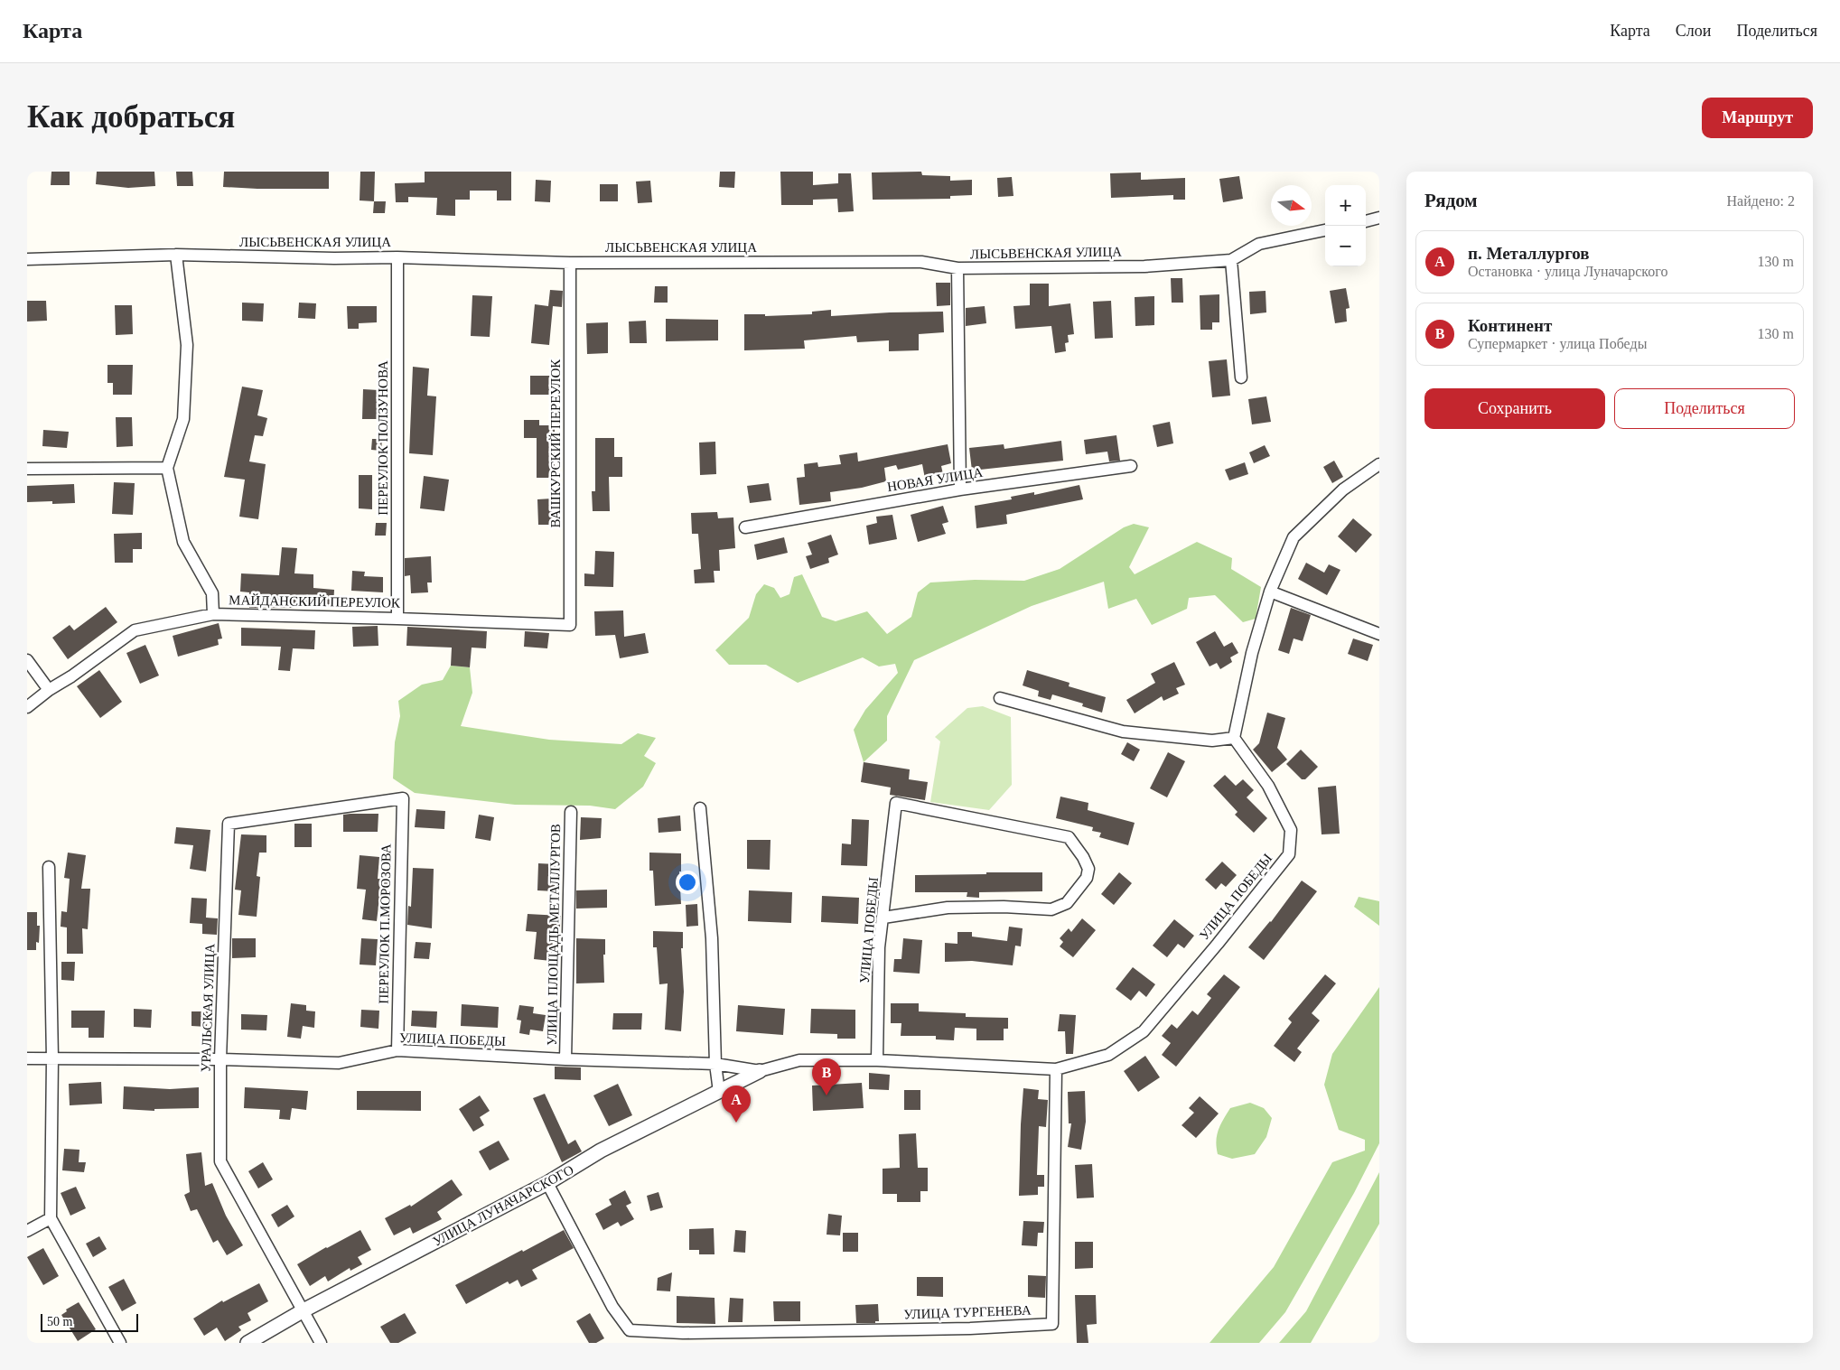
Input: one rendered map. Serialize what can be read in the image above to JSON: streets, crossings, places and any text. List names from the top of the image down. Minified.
{"streets":{"street":["ЛЫСЬВЕНСКАЯ УЛИЦА","ПЕРЕУЛОК ПОЛЗУНОВА","ВАШКУРСКИЙ ПЕРЕУЛОК","НОВАЯ УЛИЦА","МАЙДАНСКИЙ ПЕРЕУЛОК","УЛИЦА ПОБЕДЫ","ПЕРЕУЛОК П.МОРОЗОВА","УЛИЦА ПЛОЩАДЬ МЕТАЛЛУРГОВ","УРАЛЬСКАЯ УЛИЦА","УЛИЦА ЛУНАЧАРСКОГО","УЛИЦА ТУРГЕНЕВА"]},"crossings":[["ЛЫСЬВЕНСКАЯ УЛИЦА","ПЕРЕУЛОК ПОЛЗУНОВА"],["ЛЫСЬВЕНСКАЯ УЛИЦА","ВАШКУРСКИЙ ПЕРЕУЛОК"],["ПЕРЕУЛОК ПОЛЗУНОВА","МАЙДАНСКИЙ ПЕРЕУЛОК"],["ВАШКУРСКИЙ ПЕРЕУЛОК","МАЙДАНСКИЙ ПЕРЕУЛОК"],["УЛИЦА ПОБЕДЫ","ПЕРЕУЛОК П.МОРОЗОВА"],["УЛИЦА ПОБЕДЫ","УЛИЦА ПЛОЩАДЬ МЕТАЛЛУРГОВ"],["УЛИЦА ПОБЕДЫ","УРАЛЬСКАЯ УЛИЦА"],["УЛИЦА ПОБЕДЫ","УЛИЦА ЛУНАЧАРСКОГО"],["УЛИЦА ПОБЕДЫ","УЛИЦА ТУРГЕНЕВА"],["ПЕРЕУЛОК П.МОРОЗОВА","УРАЛЬСКАЯ УЛИЦА"],["УРАЛЬСКАЯ УЛИЦА","УЛИЦА ЛУНАЧАРСКОГО"],["УЛИЦА ЛУНАЧАРСКОГО","УЛИЦА ТУРГЕНЕВА"]],"scale_bar":"50 m","north":"right","page":{"header":"Карта","nav":["Карта","Слои","Поделиться"],"buttons":["Маршрут",["Сохранить","Поделиться"]],"title":"Как добраться","heading":["Рядом","Найдено: 2"],"map_buttons":["+","−"],"list":[{"mark":"A","name":"п. Металлургов","note":"Остановка · улица Луначарского","value":"130 m"},{"mark":"B","name":"Континент","note":"Супермаркет · улица Победы","value":"130 m"}],"pins":["B","A"],"scale":"50 m"}}
